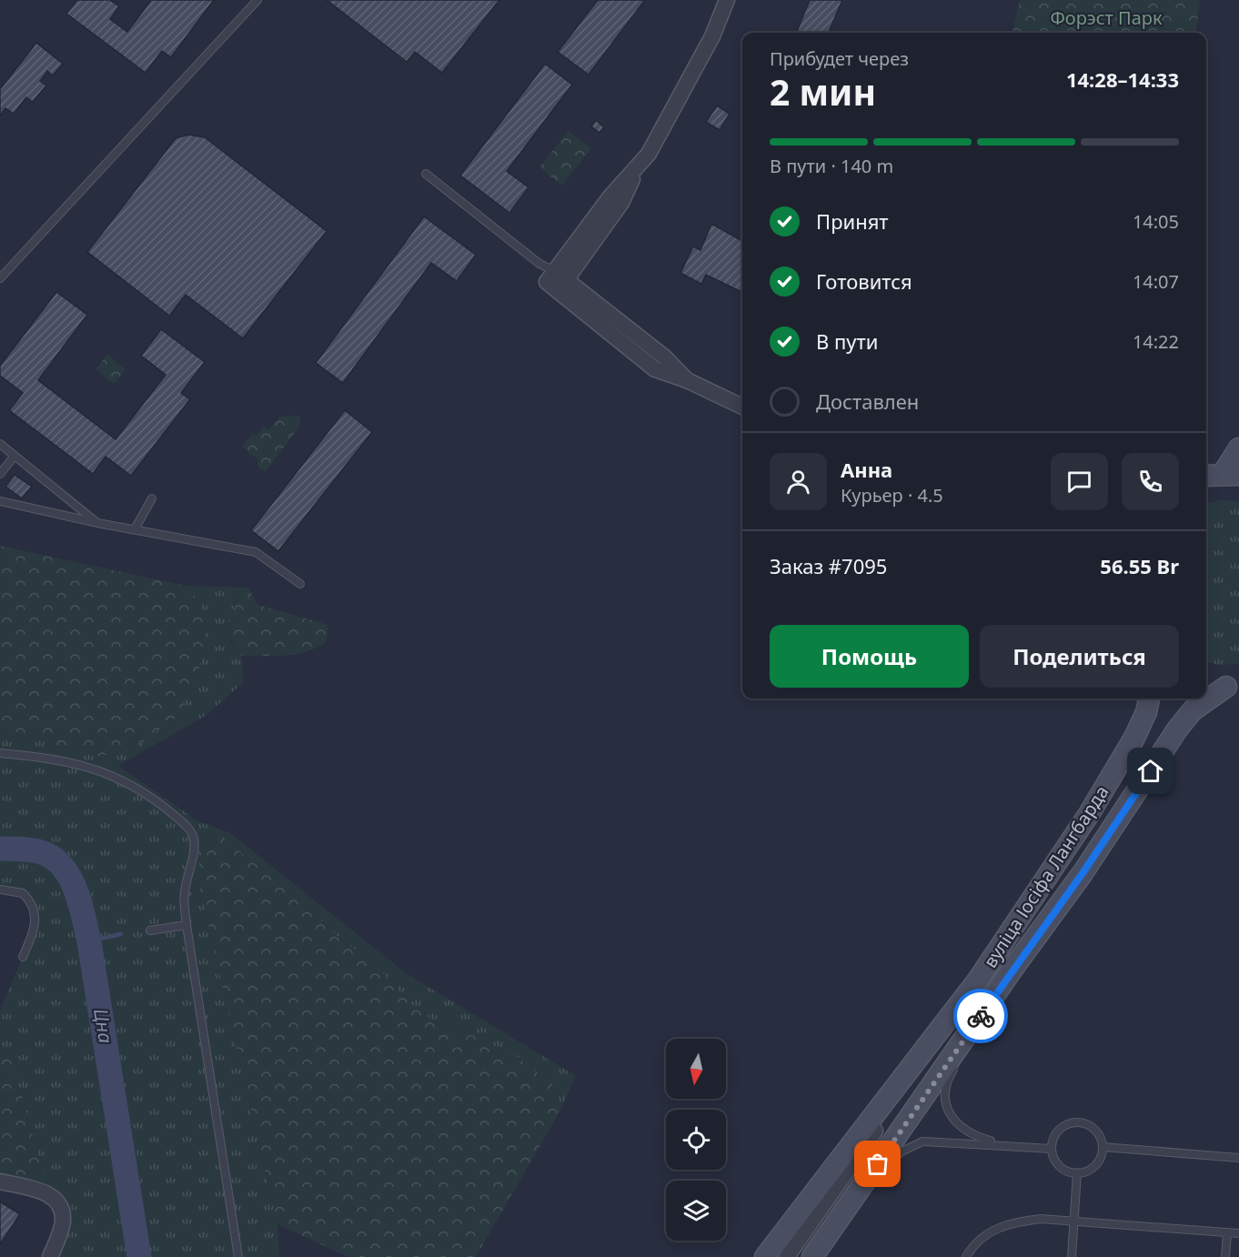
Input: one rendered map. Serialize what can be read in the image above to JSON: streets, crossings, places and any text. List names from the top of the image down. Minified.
{"streets":{"main road":["вуліца Іосіфа Лангбарда"]},"water":["Цна"],"parks":["Форэст Парк"],"north":"bottom","page":{"heading":["2 мин","Прибудет через","14:28–14:33"],"panel":["Анна","Курьер · 4.5","Заказ #7095","56.55 Br"],"bar":"В пути · 140 m","list":[["Принят","14:05"],["Готовится","14:07"],["В пути","14:22"],"Доставлен"],"buttons":["Помощь","Поделиться"]}}
